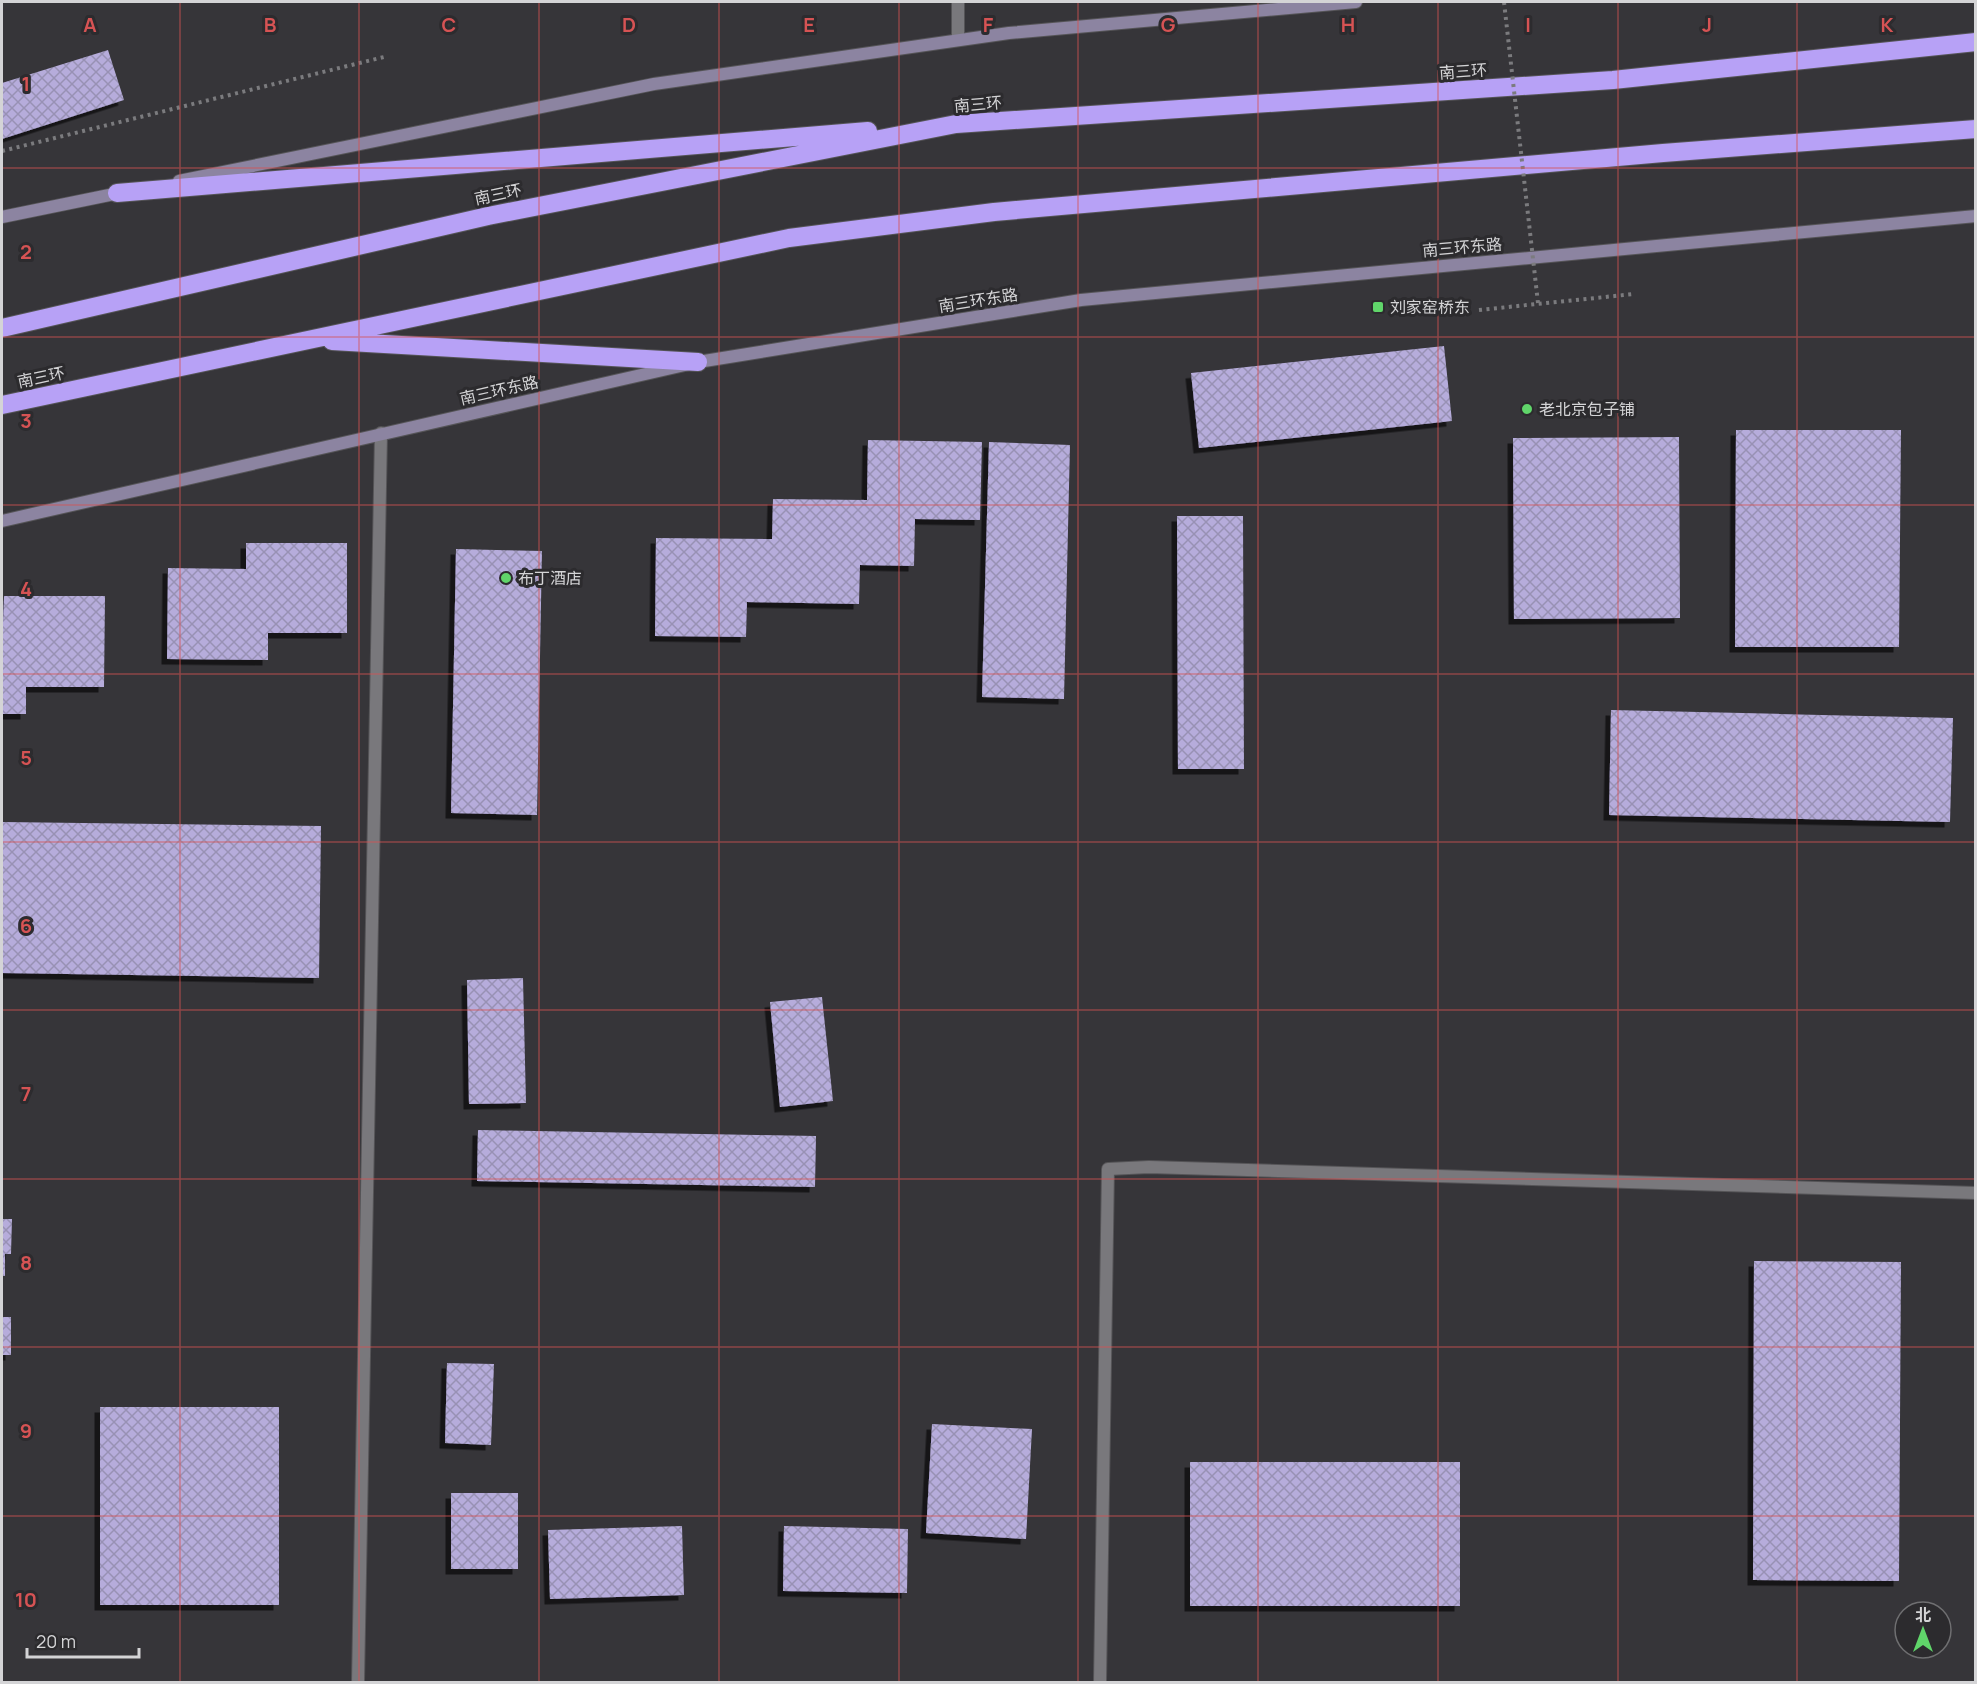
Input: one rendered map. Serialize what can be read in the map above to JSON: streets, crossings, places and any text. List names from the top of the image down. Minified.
{"streets":{"highway":["南三环"],"street":["南三环东路"]},"places":{"transit":["刘家窑桥东"],"other":["老北京包子铺","布丁酒店"]},"scale_bar":"20 m","north":"top","grid":{"columns":["A","B","C","D","E","F","G","H","I","J","K"],"rows":["1","2","3","4","5","6","7","8","9","10"]}}
